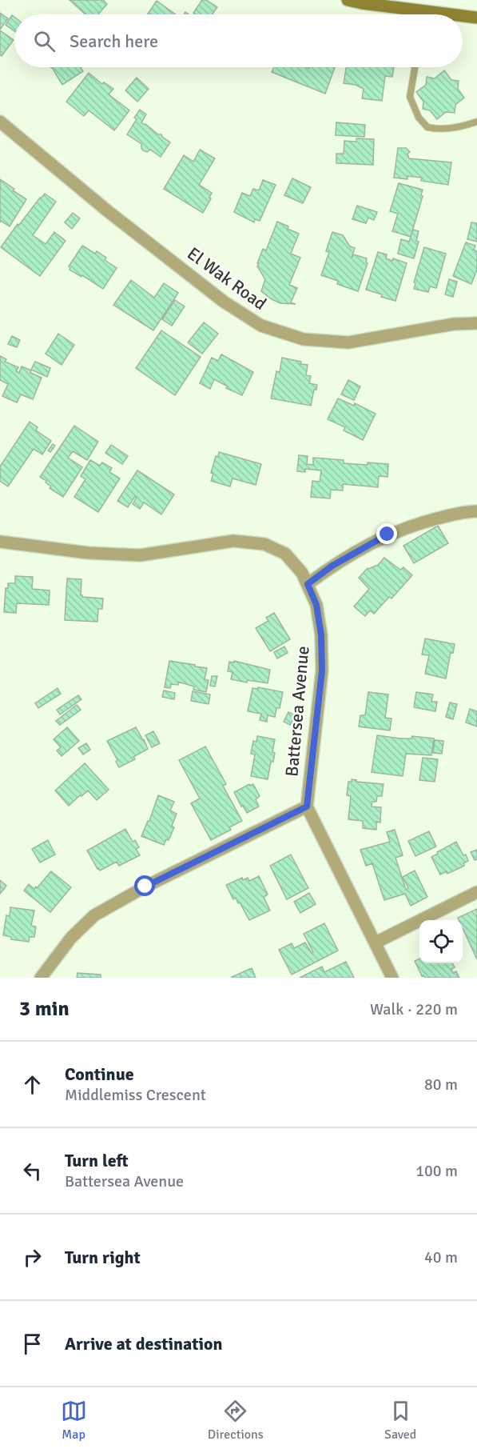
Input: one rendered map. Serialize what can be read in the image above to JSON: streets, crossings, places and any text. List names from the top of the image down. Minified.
{"streets":{"street":["El Wak Road","Battersea Avenue"]},"page":{"search":"Search here","heading":["3 min","Walk · 220 m"],"list":[["Continue","Middlemiss Crescent","80 m"],["Turn left","Battersea Avenue","100 m"],["Turn right","40 m"],"Arrive at destination"],"nav":["Map","Directions","Saved"]}}
